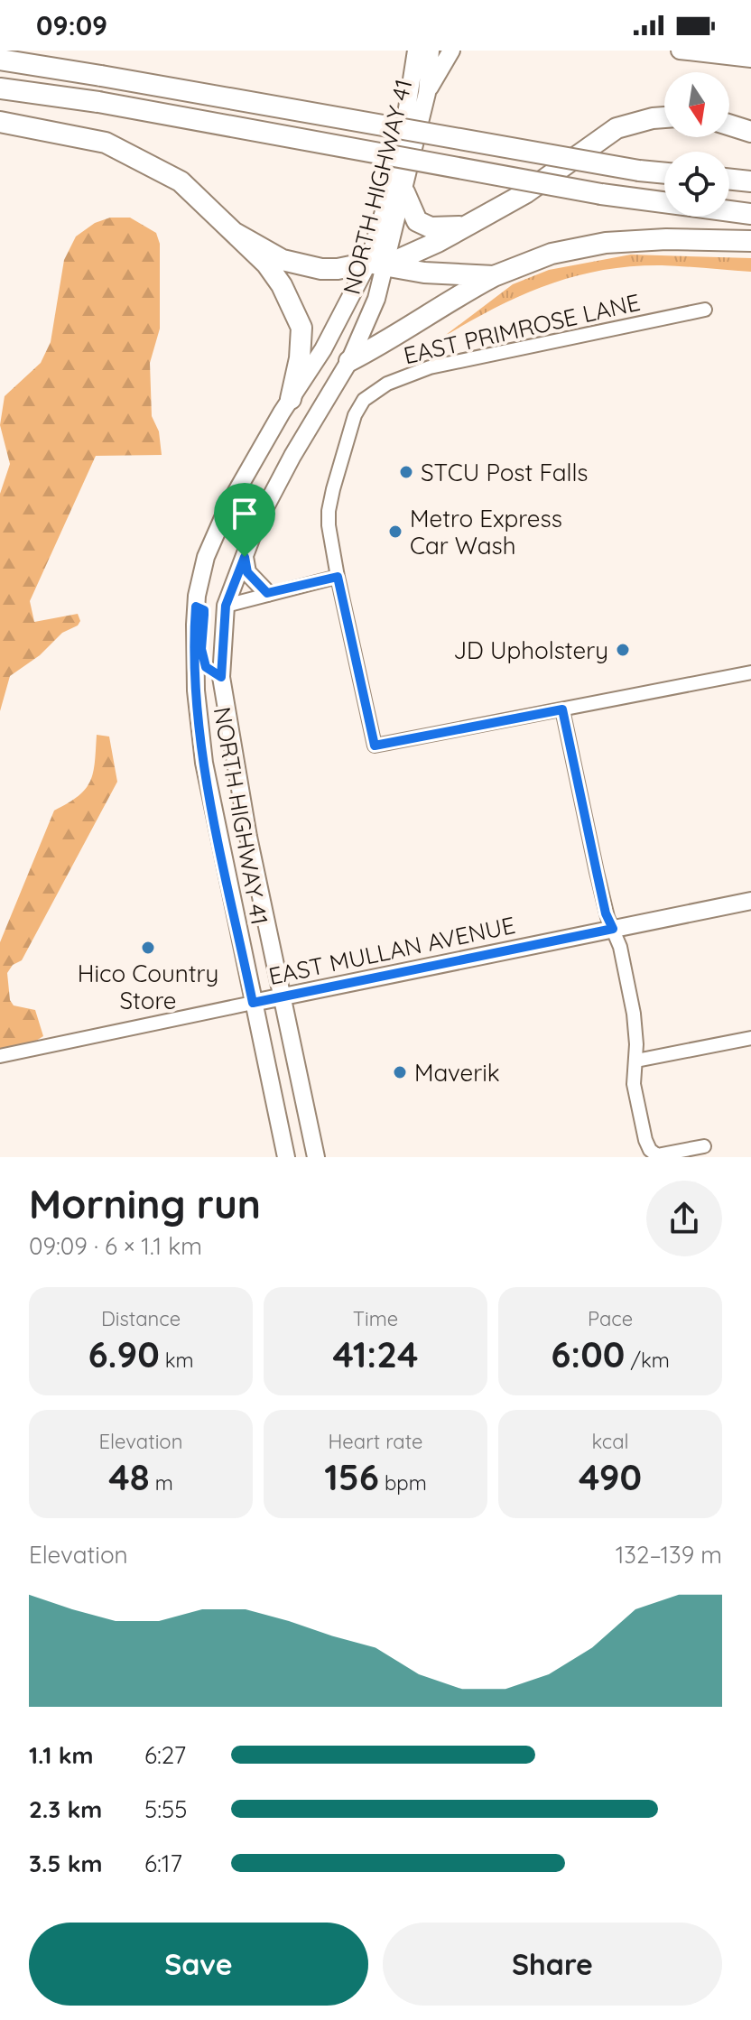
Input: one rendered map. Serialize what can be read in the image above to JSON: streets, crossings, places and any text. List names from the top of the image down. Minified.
{"streets":{"main road":["NORTH HIGHWAY 41","EAST MULLAN AVENUE"],"street":["EAST PRIMROSE LANE"]},"crossings":[["NORTH HIGHWAY 41","EAST MULLAN AVENUE"]],"places":["STCU Post Falls","Metro Express Car Wash","JD Upholstery","Hico Country Store","Maverik"],"north":"bottom","page":{"status":"09:09","heading":["Morning run","09:09 · 6 × 1.1 km"],"stats":[["Distance","6.90 km"],["Time","41:24"],["Pace","6:00 /km"],["Elevation","48 m"],["Heart rate","156 bpm"],["kcal","490"]],"chart":["Elevation","132–139 m"],"list":[{"name":"1.1 km","note":"6:27"},{"name":"2.3 km","note":"5:55"},{"name":"3.5 km","note":"6:17"}],"buttons":["Save","Share"]}}
